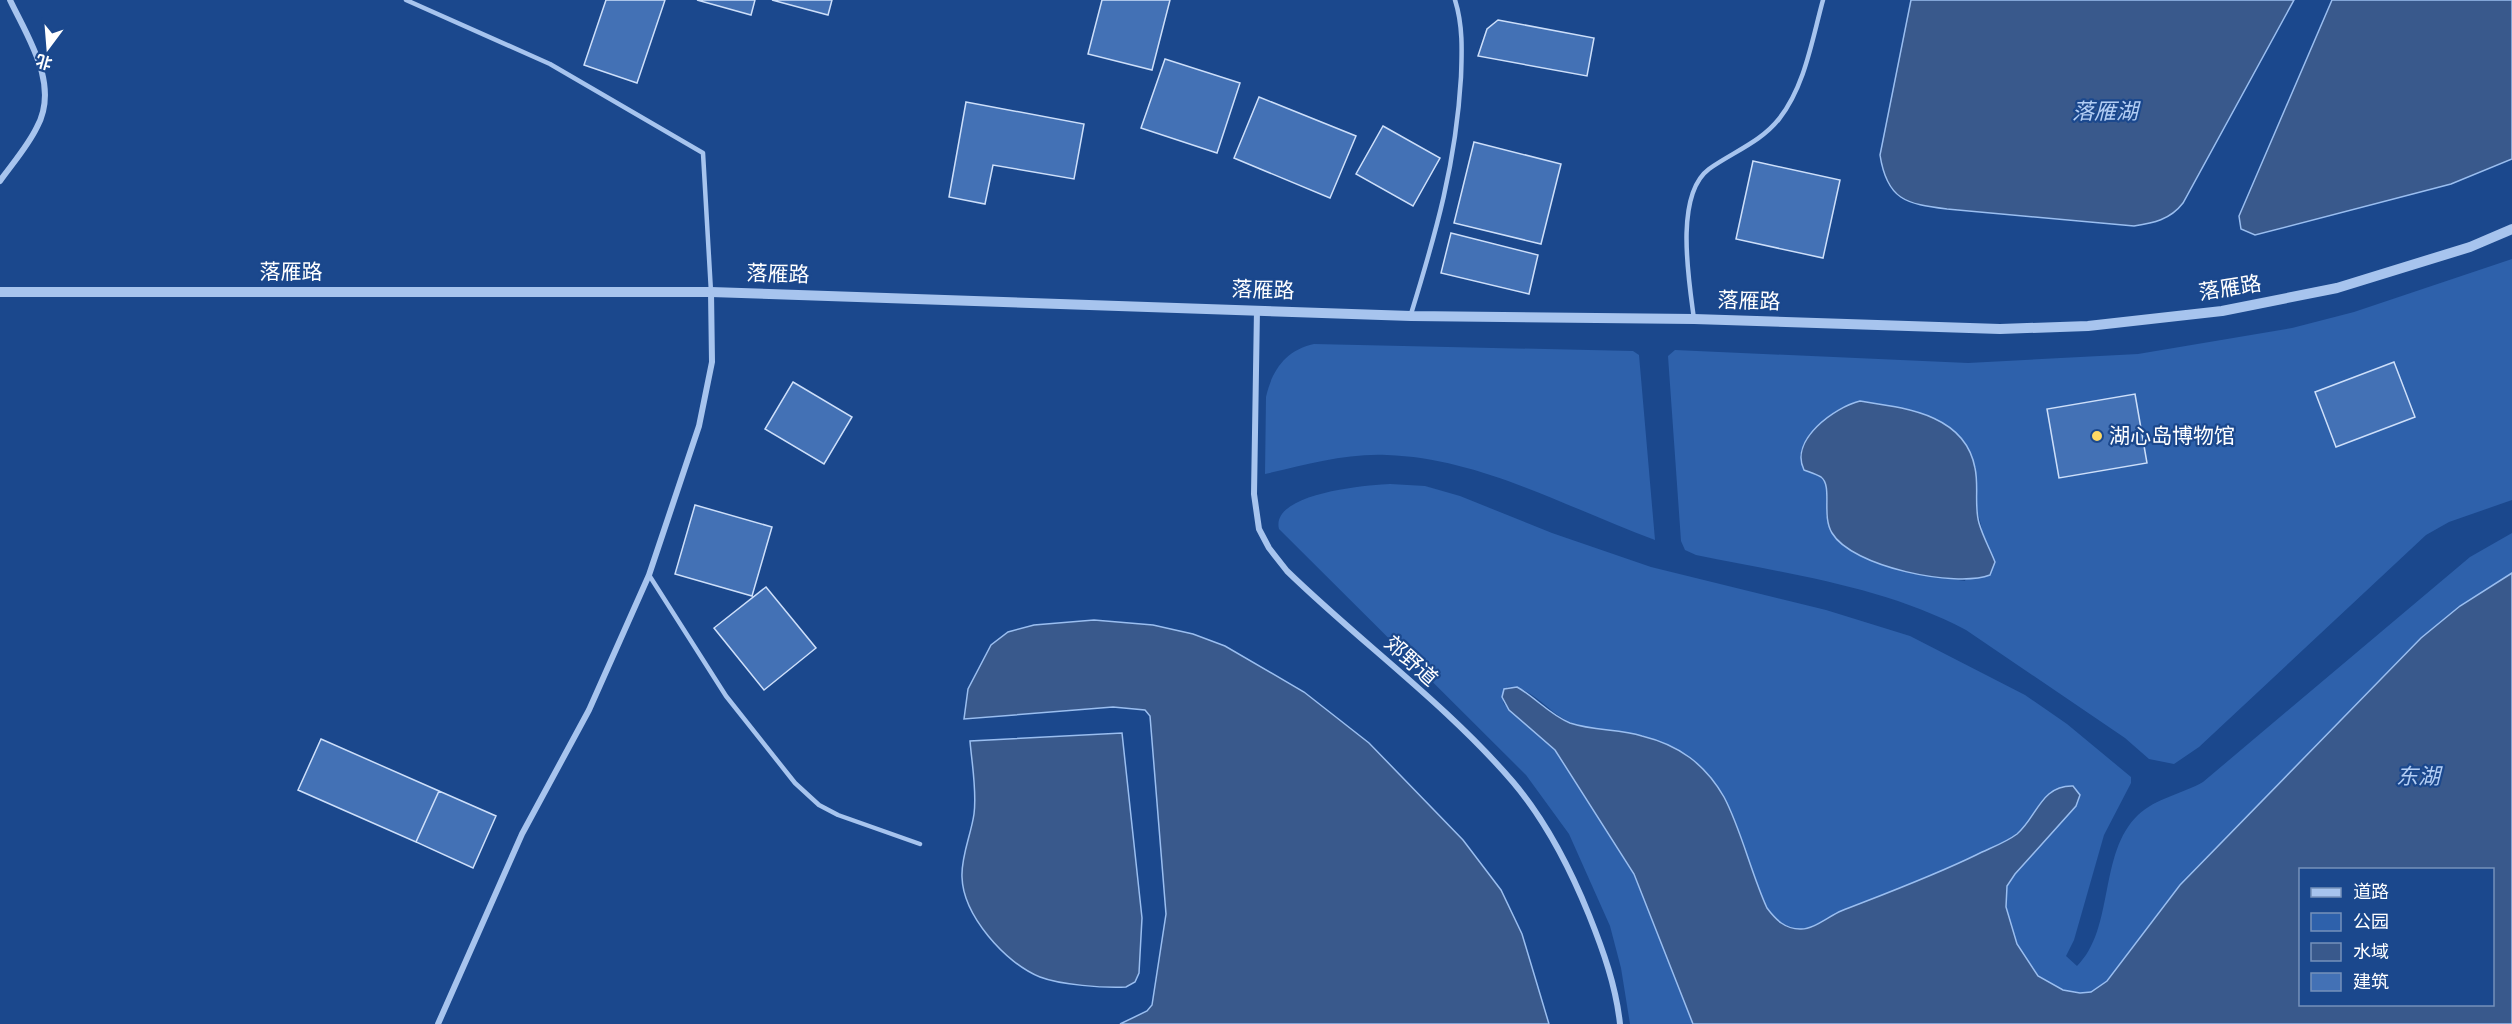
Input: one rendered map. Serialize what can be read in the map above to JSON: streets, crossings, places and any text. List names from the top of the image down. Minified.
{"streets":{"street":["落雁路","郊野道"]},"crossings":[["落雁路","郊野道"]],"water":["落雁湖","东湖"],"places":["湖心岛博物馆"],"legend":["道路","公园","水域","建筑"],"north":"bottom"}
